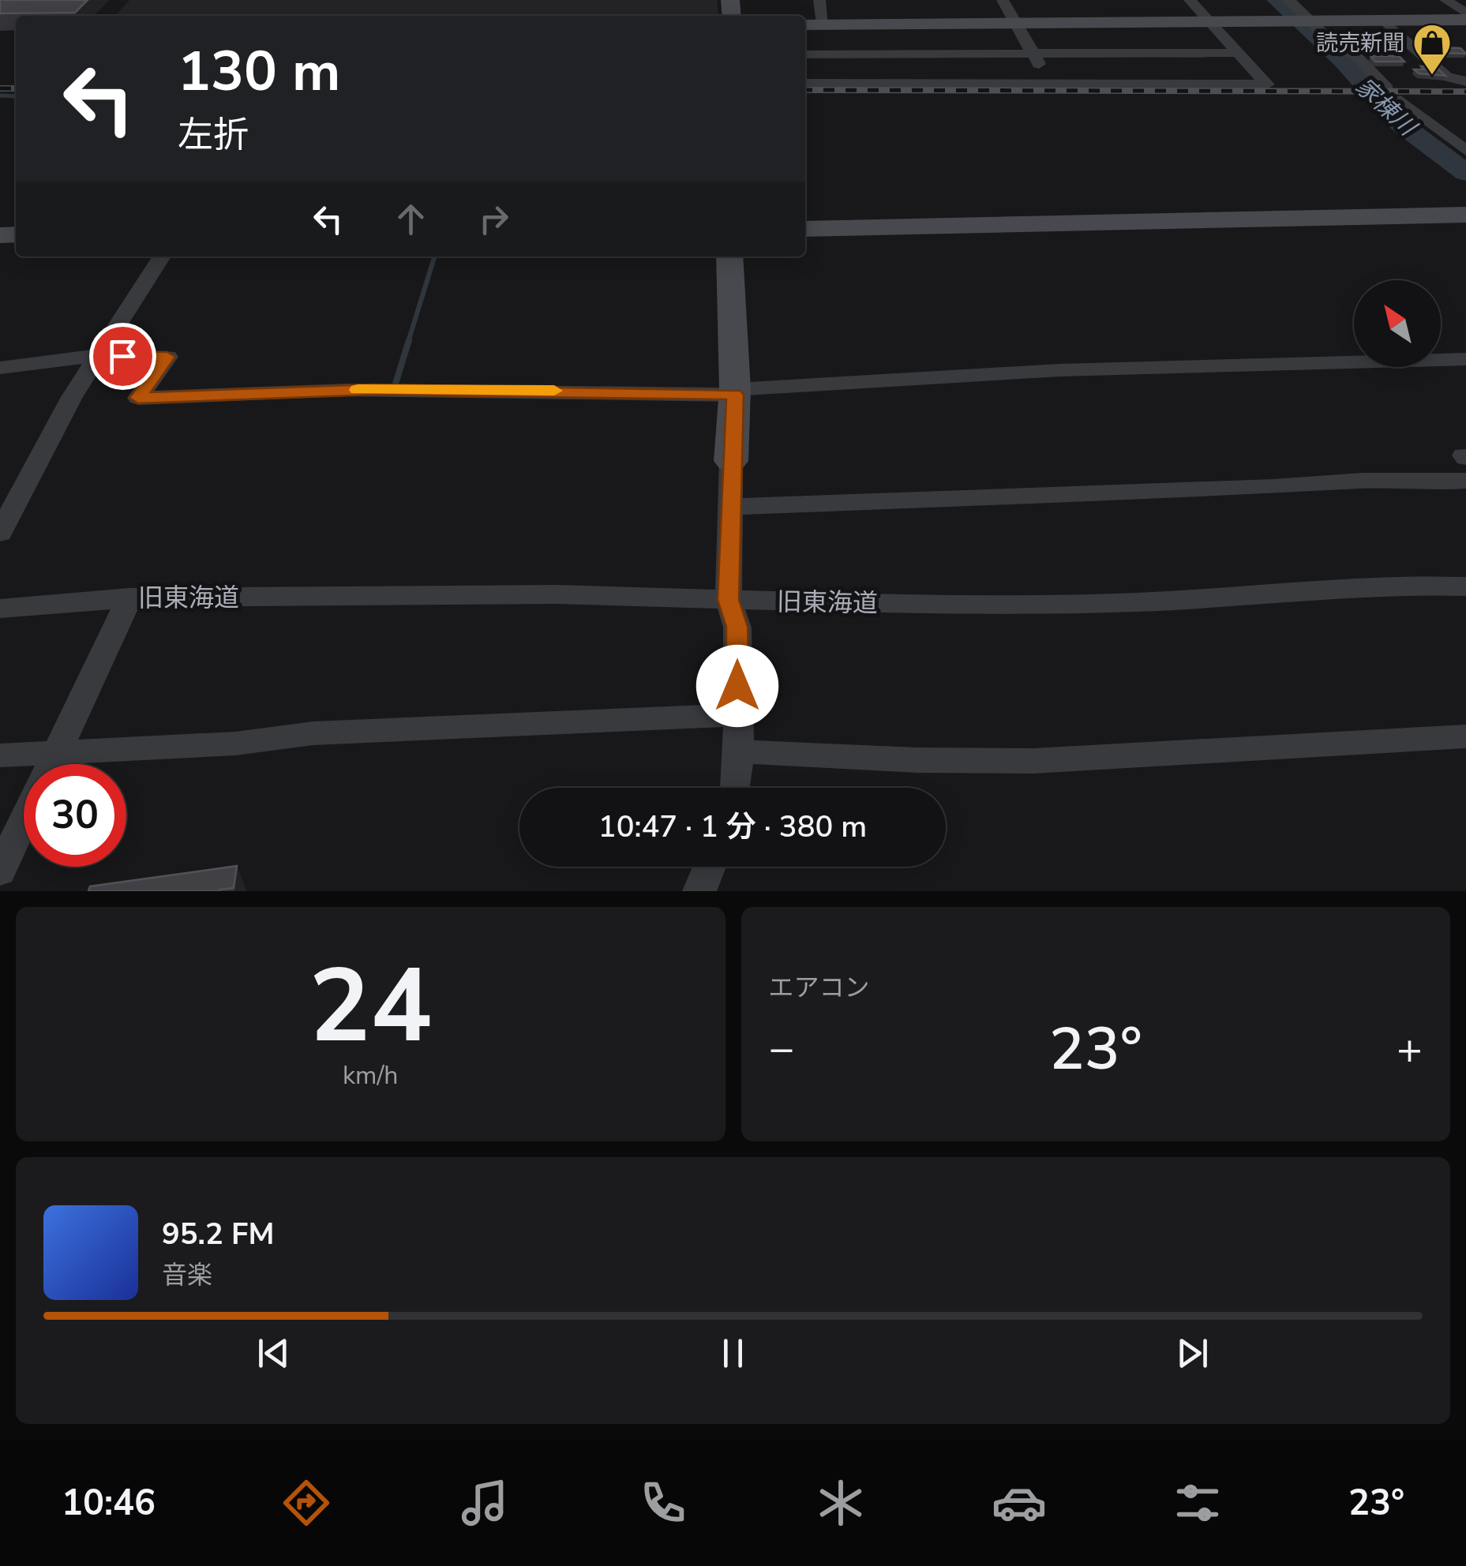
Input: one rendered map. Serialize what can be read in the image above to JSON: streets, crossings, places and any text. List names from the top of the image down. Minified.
{"streets":{"street":["旧東海道"]},"water":["家棟川"],"places":{"shop":["読売新聞"]},"north":"top left","page":{"turn":["130 m","左折"],"limit":"30","trip":"10:47 · 1 分 · 380 m","tile":[["24","km/h"],"エアコン"],"heat":["−","23°","+"],"song":["95.2 FM","音楽"],"tabs":["10:46","23°"]}}
